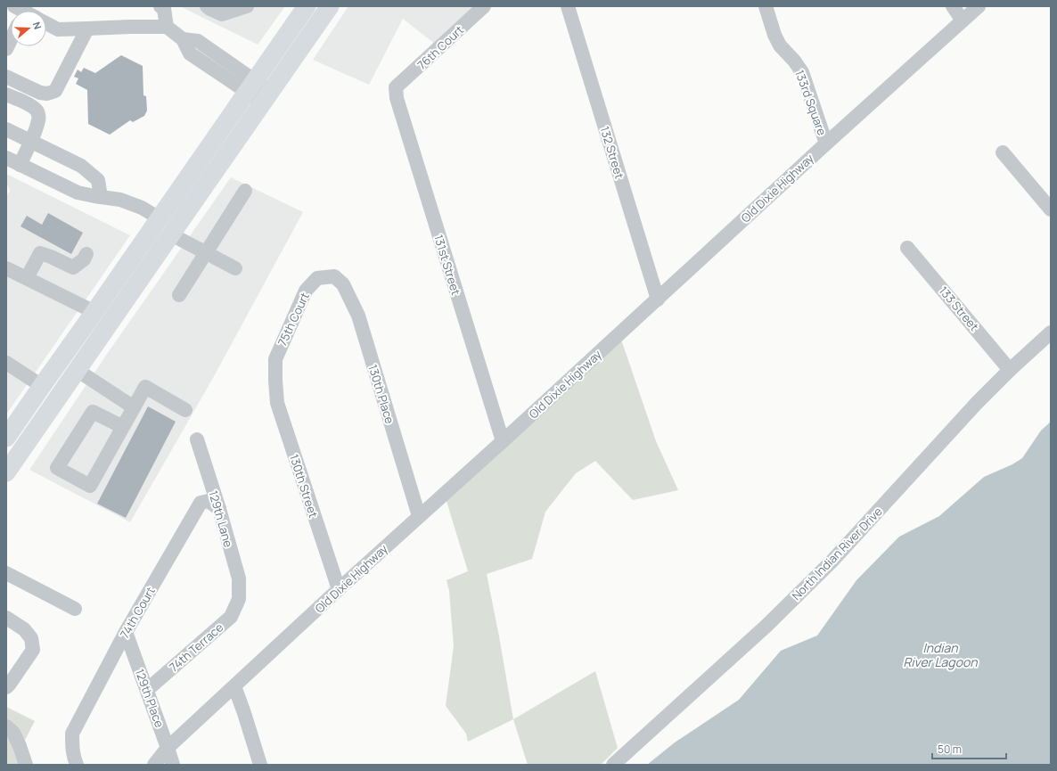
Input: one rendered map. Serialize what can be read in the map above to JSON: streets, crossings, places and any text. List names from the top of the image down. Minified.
{"streets":{"street":["76th Court","133rd Square","132 Street","Old Dixie Highway","131st Street","133 Street","75th Court","130th Place","130th Street","129th Lane","North Indian River Drive","74th Court","74th Terrace","129th Place"]},"crossings":[["76th Court","131st Street"],["133rd Square","Old Dixie Highway"],["132 Street","Old Dixie Highway"],["Old Dixie Highway","131st Street"],["Old Dixie Highway","130th Place"],["Old Dixie Highway","130th Street"],["Old Dixie Highway","129th Place"],["133 Street","North Indian River Drive"],["75th Court","130th Place"],["75th Court","130th Street"],["129th Lane","74th Court"],["129th Lane","74th Terrace"],["74th Court","129th Place"],["74th Terrace","129th Place"]],"water":["Indian River Lagoon"],"scale_bar":"50 m","north":"right"}
